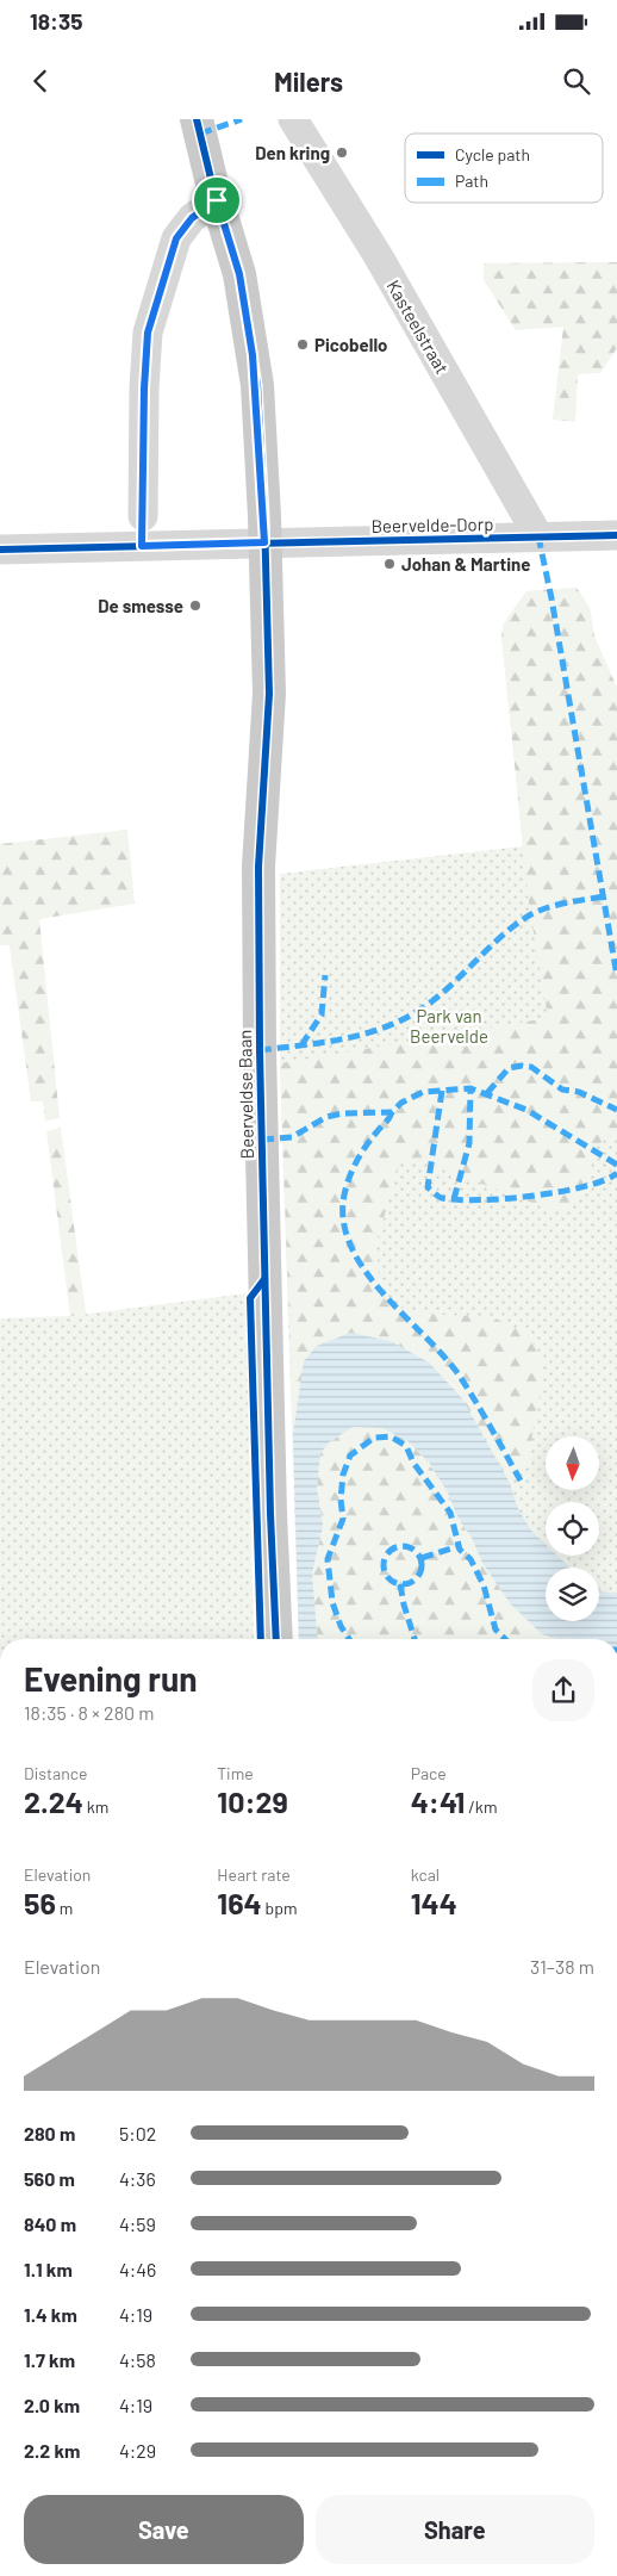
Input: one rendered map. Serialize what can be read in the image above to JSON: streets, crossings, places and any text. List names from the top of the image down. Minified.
{"streets":{"main road":["Beerveldse Baan"],"street":["Kasteelstraat","Beervelde-Dorp"]},"crossings":[["Kasteelstraat","Beervelde-Dorp"],["Beervelde-Dorp","Beerveldse Baan"]],"parks":["Park van Beervelde"],"places":["Den kring","Picobello","Johan & Martine","De smesse"],"legend":["Cycle path","Path"],"north":"bottom","page":{"status":"18:35","header":"Milers","heading":["Evening run","18:35 · 8 × 280 m"],"stats":[["Distance","2.24 km"],["Time","10:29"],["Pace","4:41 /km"],["Elevation","56 m"],["Heart rate","164 bpm"],["kcal","144"]],"chart":["Elevation","31–38 m"],"list":[{"name":"280 m","note":"5:02"},{"name":"560 m","note":"4:36"},{"name":"840 m","note":"4:59"},{"name":"1.1 km","note":"4:46"},{"name":"1.4 km","note":"4:19"},{"name":"1.7 km","note":"4:58"},{"name":"2.0 km","note":"4:19"},{"name":"2.2 km","note":"4:29"}],"buttons":["Save","Share"]}}
